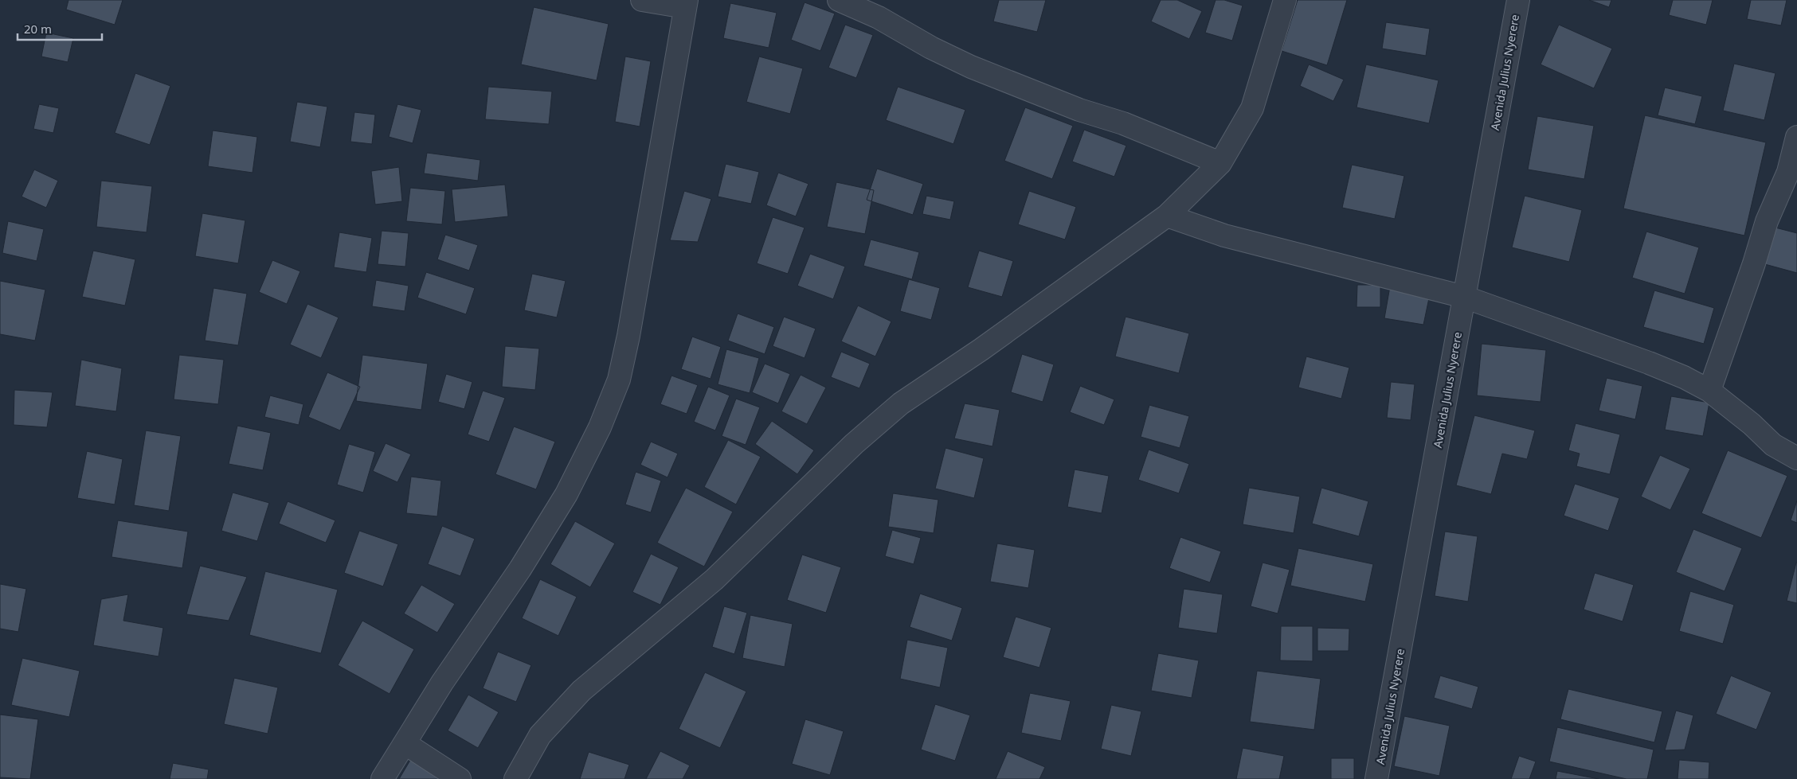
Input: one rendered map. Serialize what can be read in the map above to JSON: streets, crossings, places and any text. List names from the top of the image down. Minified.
{"streets":{"street":["Avenida Julius Nyerere"]},"scale_bar":"20 m"}
